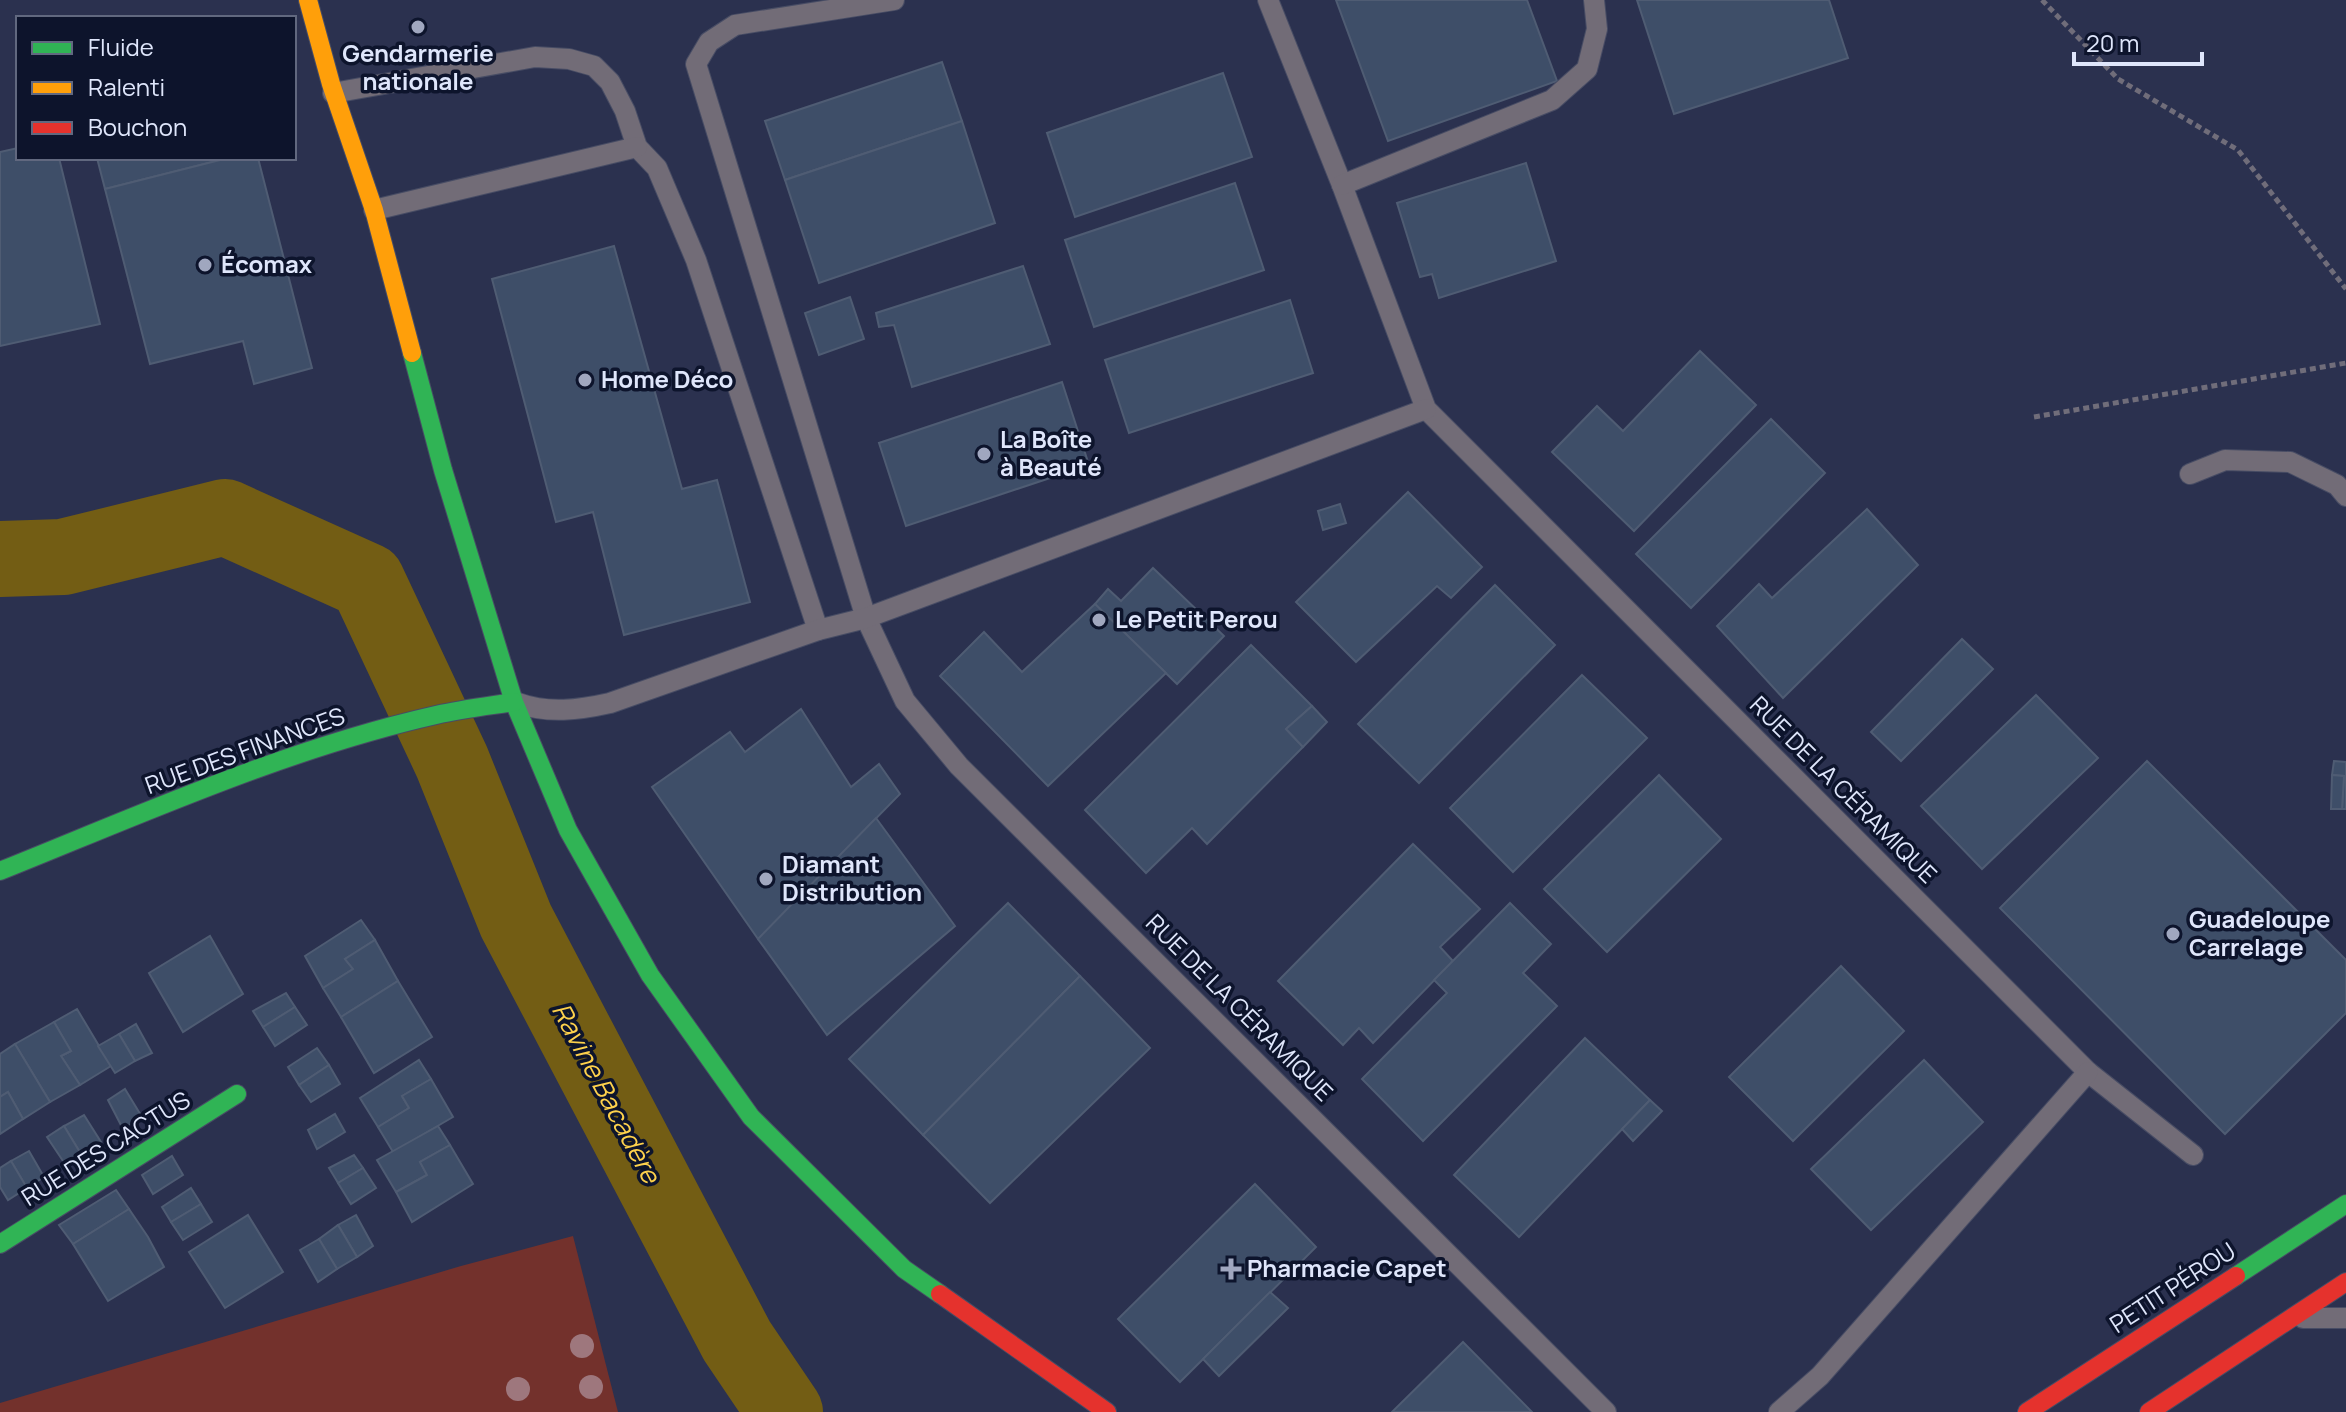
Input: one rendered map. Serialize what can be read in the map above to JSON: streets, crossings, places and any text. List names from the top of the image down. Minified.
{"streets":{"main road":["RUE DES FINANCES","RUE DES CACTUS","PETIT PÉROU"],"lane":["RUE DE LA CÉRAMIQUE"]},"water":["Ravine Bacadère"],"places":{"other":["Gendarmerie nationale","Écomax","Home Déco","La Boîte à Beauté","Le Petit Perou","Diamant Distribution","Guadeloupe Carrelage"],"health":["Pharmacie Capet"]},"legend":["Fluide","Ralenti","Bouchon"],"scale_bar":"20 m"}
